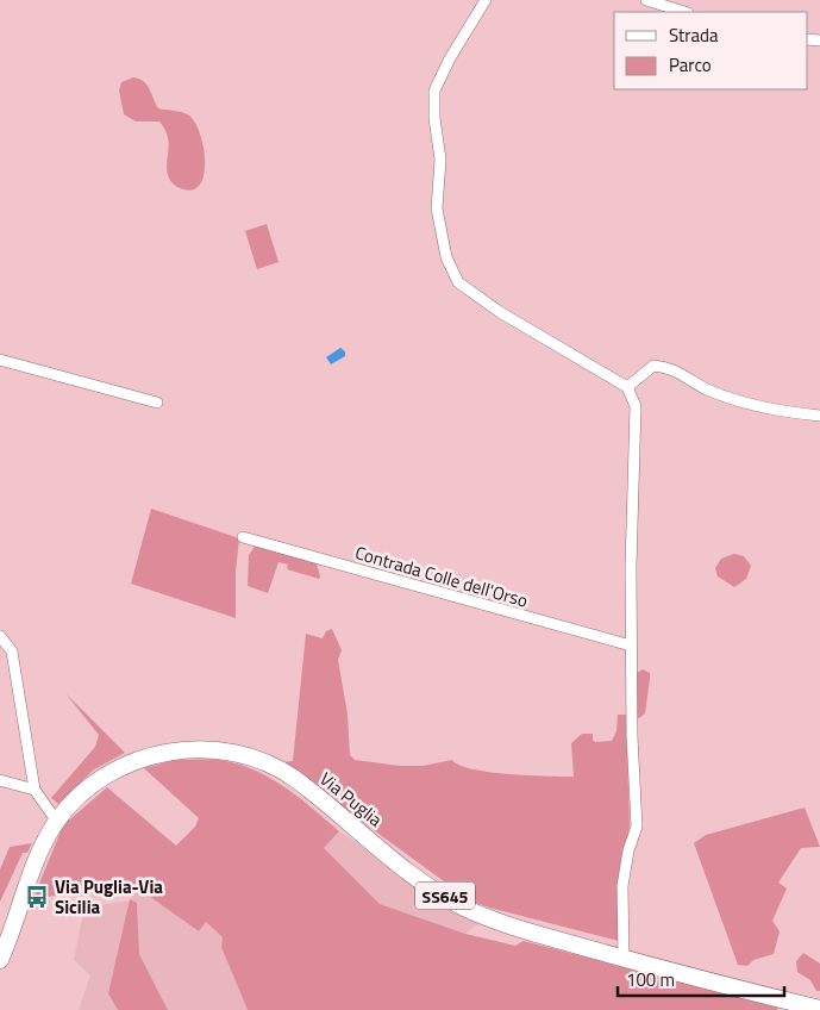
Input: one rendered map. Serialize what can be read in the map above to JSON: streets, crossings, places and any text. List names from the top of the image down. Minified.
{"streets":{"main road":["Via Puglia","SS645"],"street":["Contrada Colle dell'Orso"]},"crossings":[["Via Puglia","SS645"]],"places":{"bus stop":["Via Puglia-Via Sicilia"]},"legend":["Strada","Parco"],"scale_bar":"100 m"}
